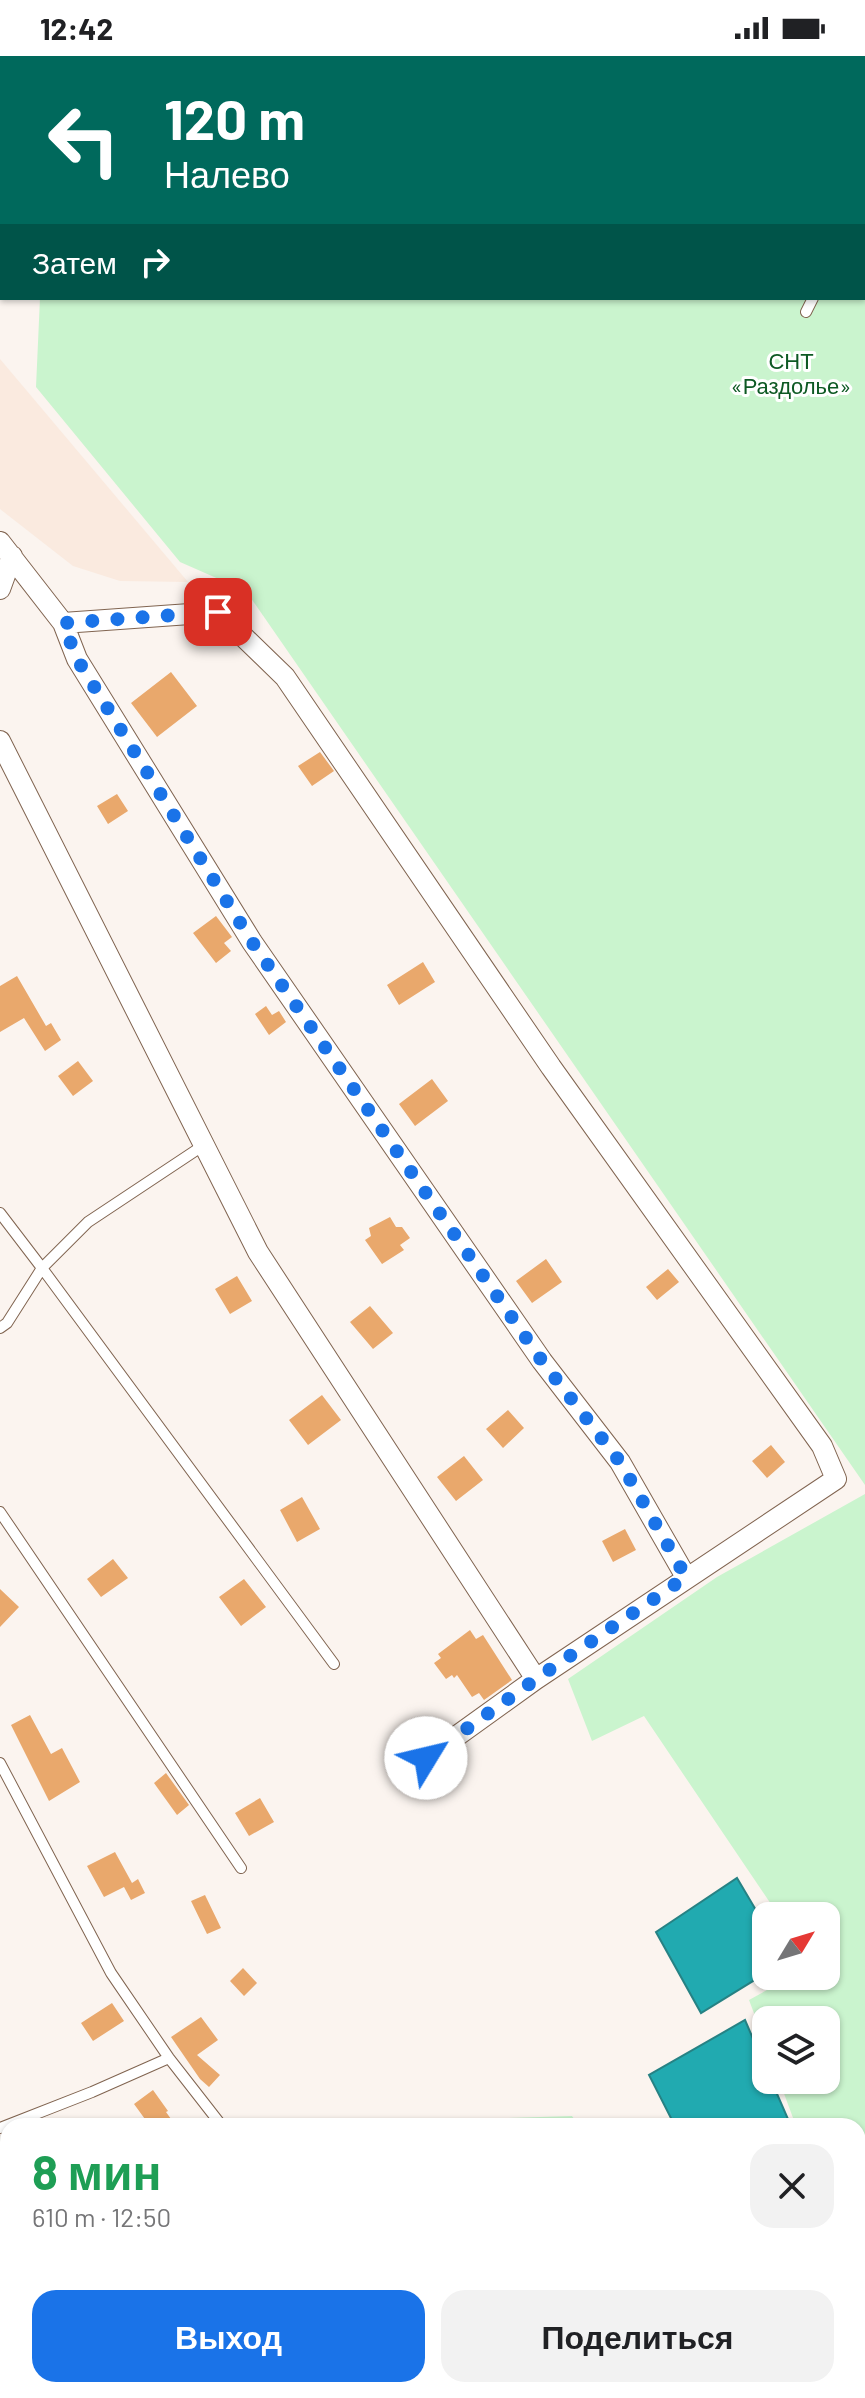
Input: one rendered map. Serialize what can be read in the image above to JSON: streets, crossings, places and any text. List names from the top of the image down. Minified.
{"parks":["СНТ «Раздолье»"],"north":"top right","page":{"status":"12:42","turn":["120 m","Налево"],"then":"Затем","heading":["8 мин","610 m · 12:50"],"buttons":["Выход","Поделиться"]}}
